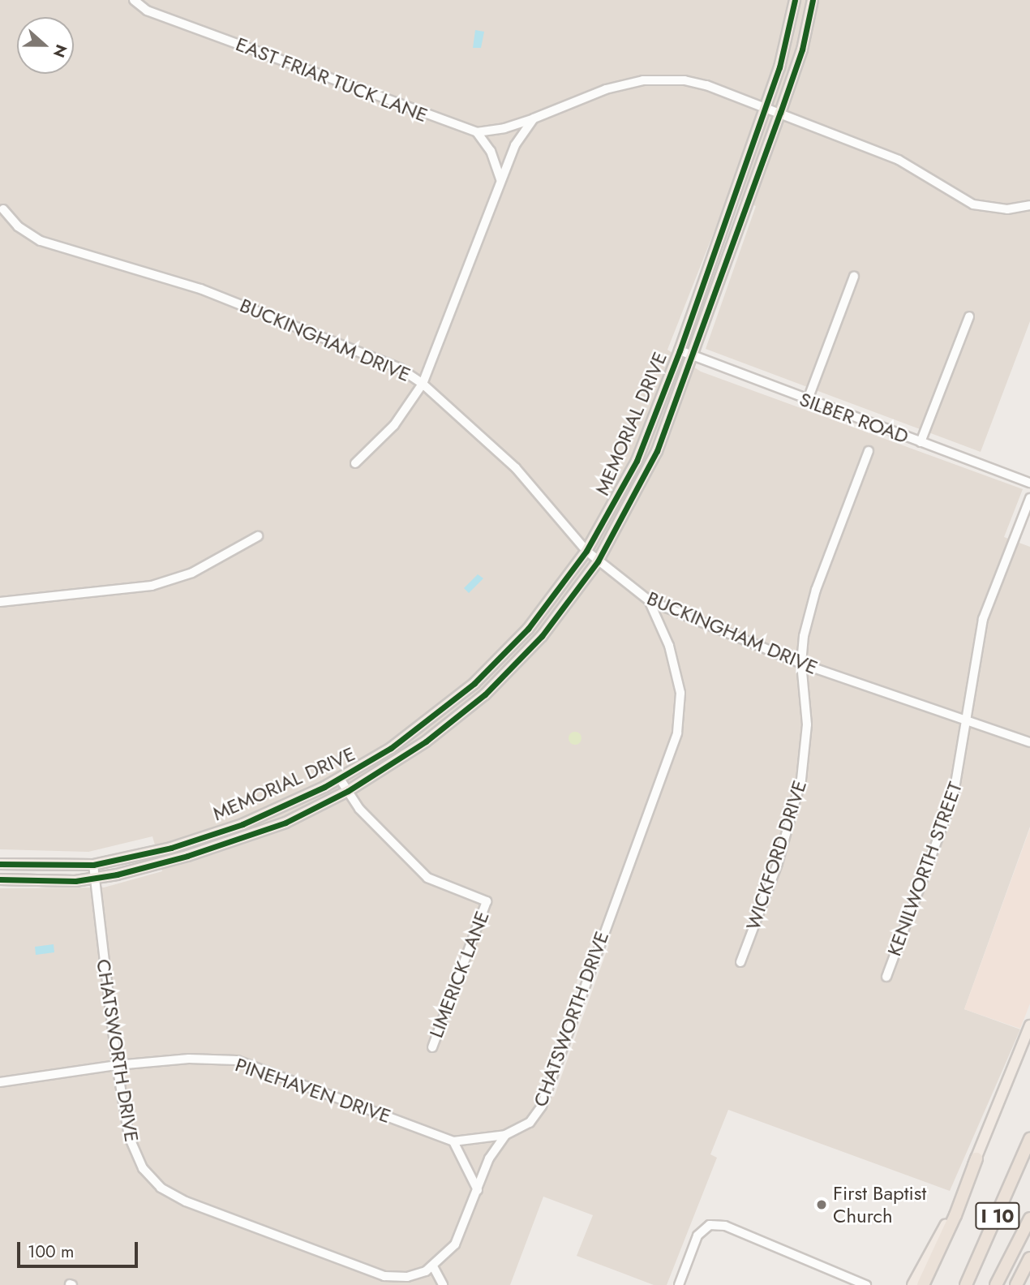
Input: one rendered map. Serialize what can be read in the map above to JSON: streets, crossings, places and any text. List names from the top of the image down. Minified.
{"streets":{"highway":["I 10"],"main road":["MEMORIAL DRIVE"],"street":["EAST FRIAR TUCK LANE","BUCKINGHAM DRIVE","SILBER ROAD","WICKFORD DRIVE","KENILWORTH STREET","LIMERICK LANE","CHATSWORTH DRIVE","PINEHAVEN DRIVE"]},"crossings":[["EAST FRIAR TUCK LANE","MEMORIAL DRIVE"],["BUCKINGHAM DRIVE","MEMORIAL DRIVE"],["BUCKINGHAM DRIVE","WICKFORD DRIVE"],["BUCKINGHAM DRIVE","KENILWORTH STREET"],["BUCKINGHAM DRIVE","CHATSWORTH DRIVE"],["SILBER ROAD","MEMORIAL DRIVE"],["MEMORIAL DRIVE","LIMERICK LANE"],["MEMORIAL DRIVE","CHATSWORTH DRIVE"],["CHATSWORTH DRIVE","PINEHAVEN DRIVE"]],"places":["First Baptist Church"],"scale_bar":"100 m","north":"right"}
